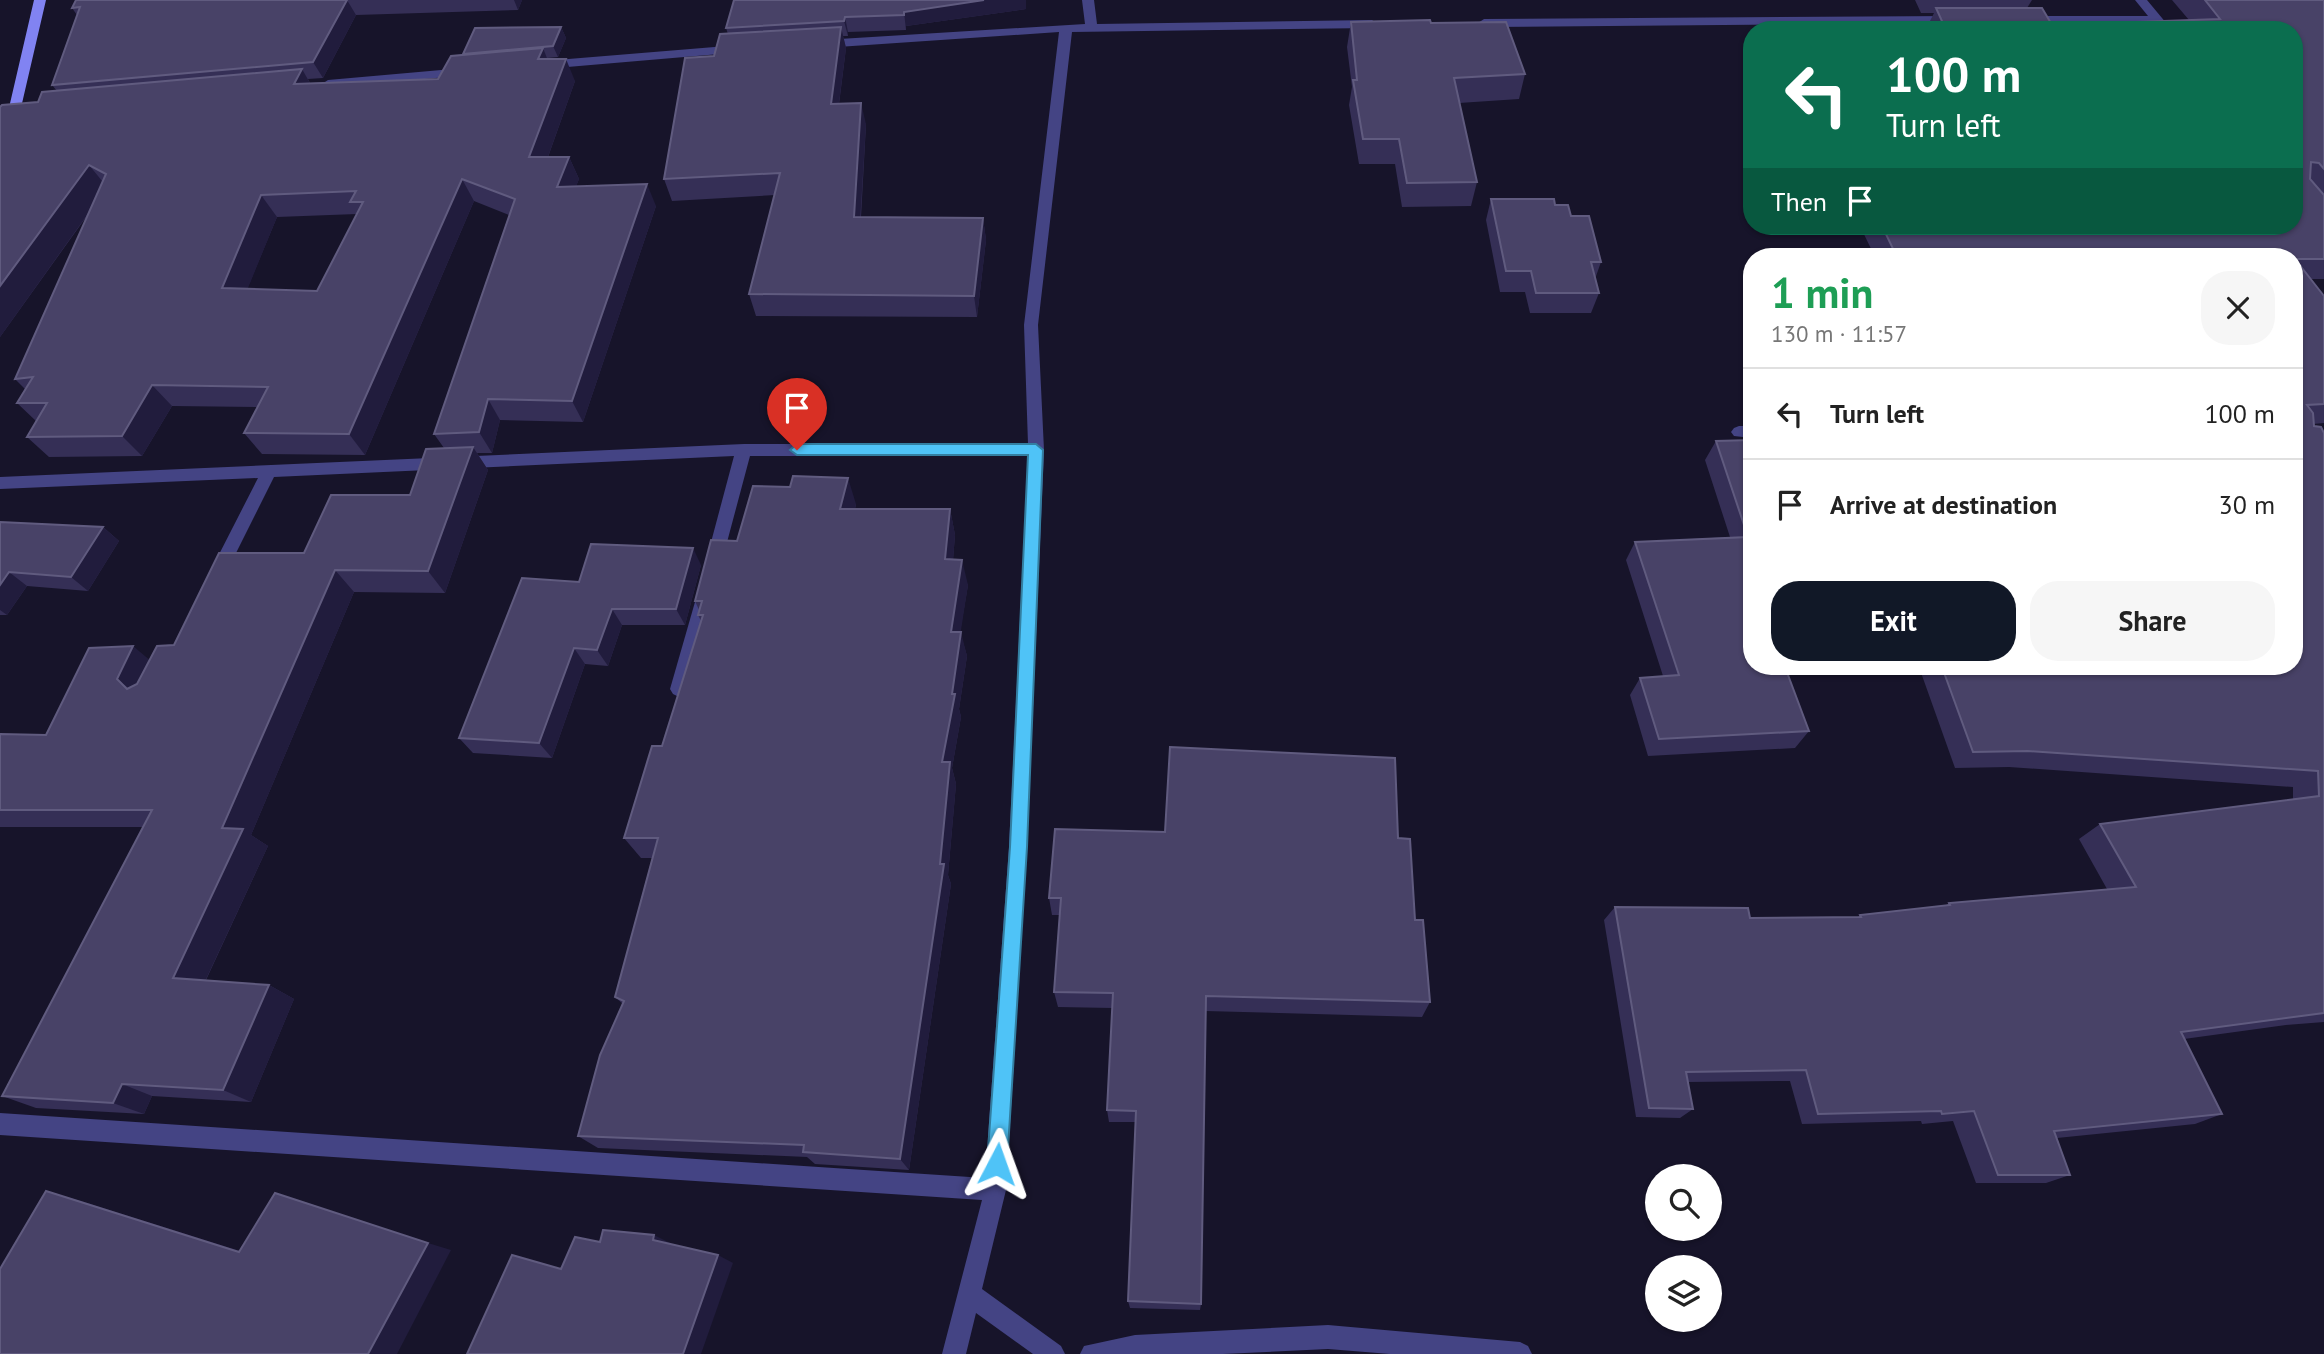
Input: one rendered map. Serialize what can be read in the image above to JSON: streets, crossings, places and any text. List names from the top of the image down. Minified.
{"page":{"turn":["100 m","Turn left"],"then":"Then","heading":["1 min","130 m · 11:57"],"list":[{"name":"Turn left","value":"100 m"},{"name":"Arrive at destination","value":"30 m"}],"buttons":["Exit","Share"]}}
